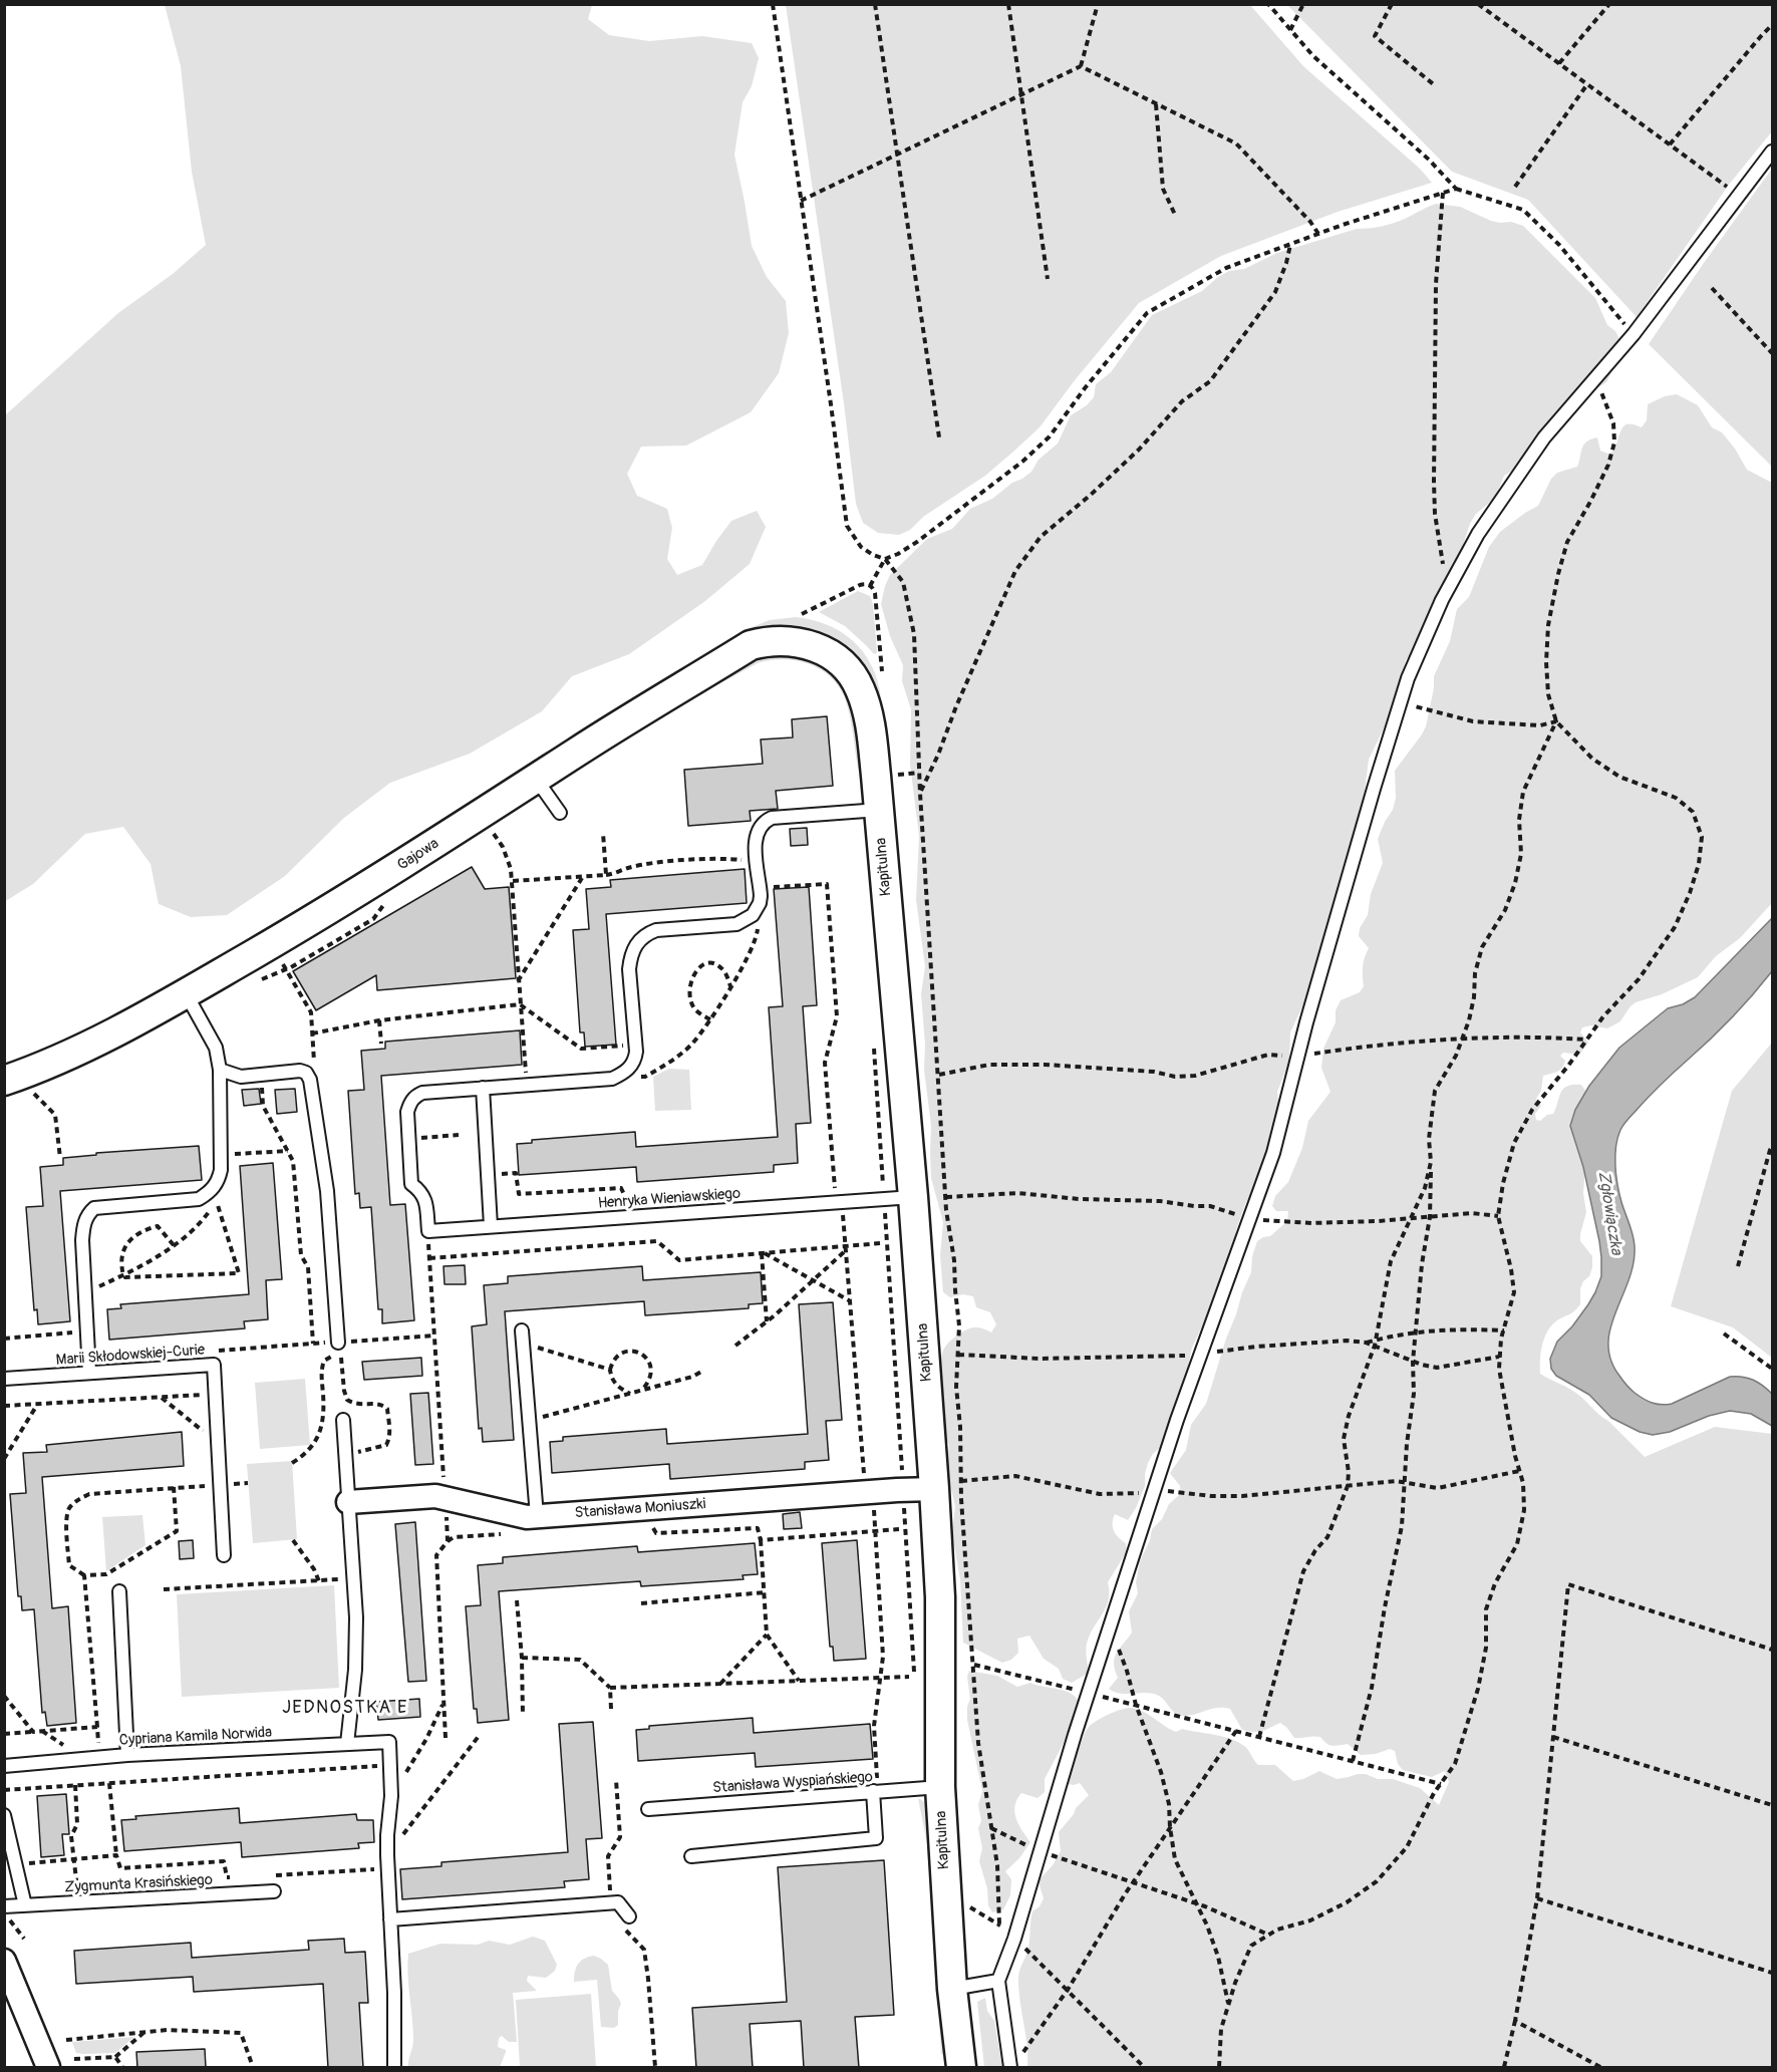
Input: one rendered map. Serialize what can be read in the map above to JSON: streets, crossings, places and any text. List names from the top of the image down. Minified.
{"streets":{"street":["Gajowa","Kapitulna","Stanisława Moniuszki"],"lane":["Henryka Wieniawskiego","Marii Skłodowskiej-Curie","Cypriana Kamila Norwida","Stanisława Wyspiańskiego","Zygmunta Krasińskiego"]},"crossings":[["Gajowa","Kapitulna"],["Kapitulna","Henryka Wieniawskiego"],["Kapitulna","Stanisława Moniuszki"],["Kapitulna","Stanisława Wyspiańskiego"]],"districts":["JEDNOSTKA E"],"water":["Zgłowiączka"]}
